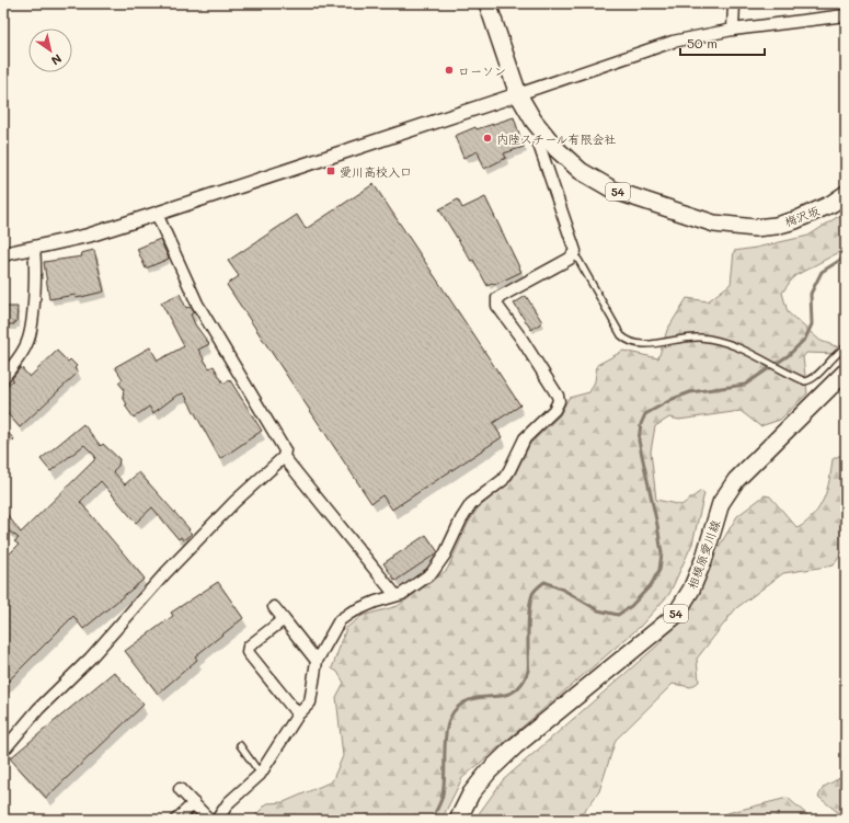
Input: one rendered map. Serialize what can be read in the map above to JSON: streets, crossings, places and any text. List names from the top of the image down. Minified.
{"streets":{"main road":["54","梅沢坂","相模原愛川線"]},"crossings":[["54","梅沢坂"]],"places":{"other":["ローソン","内陸スチール有限会社"],"transit":["愛川高校入口"]},"scale_bar":"50 m","north":"bottom right"}
